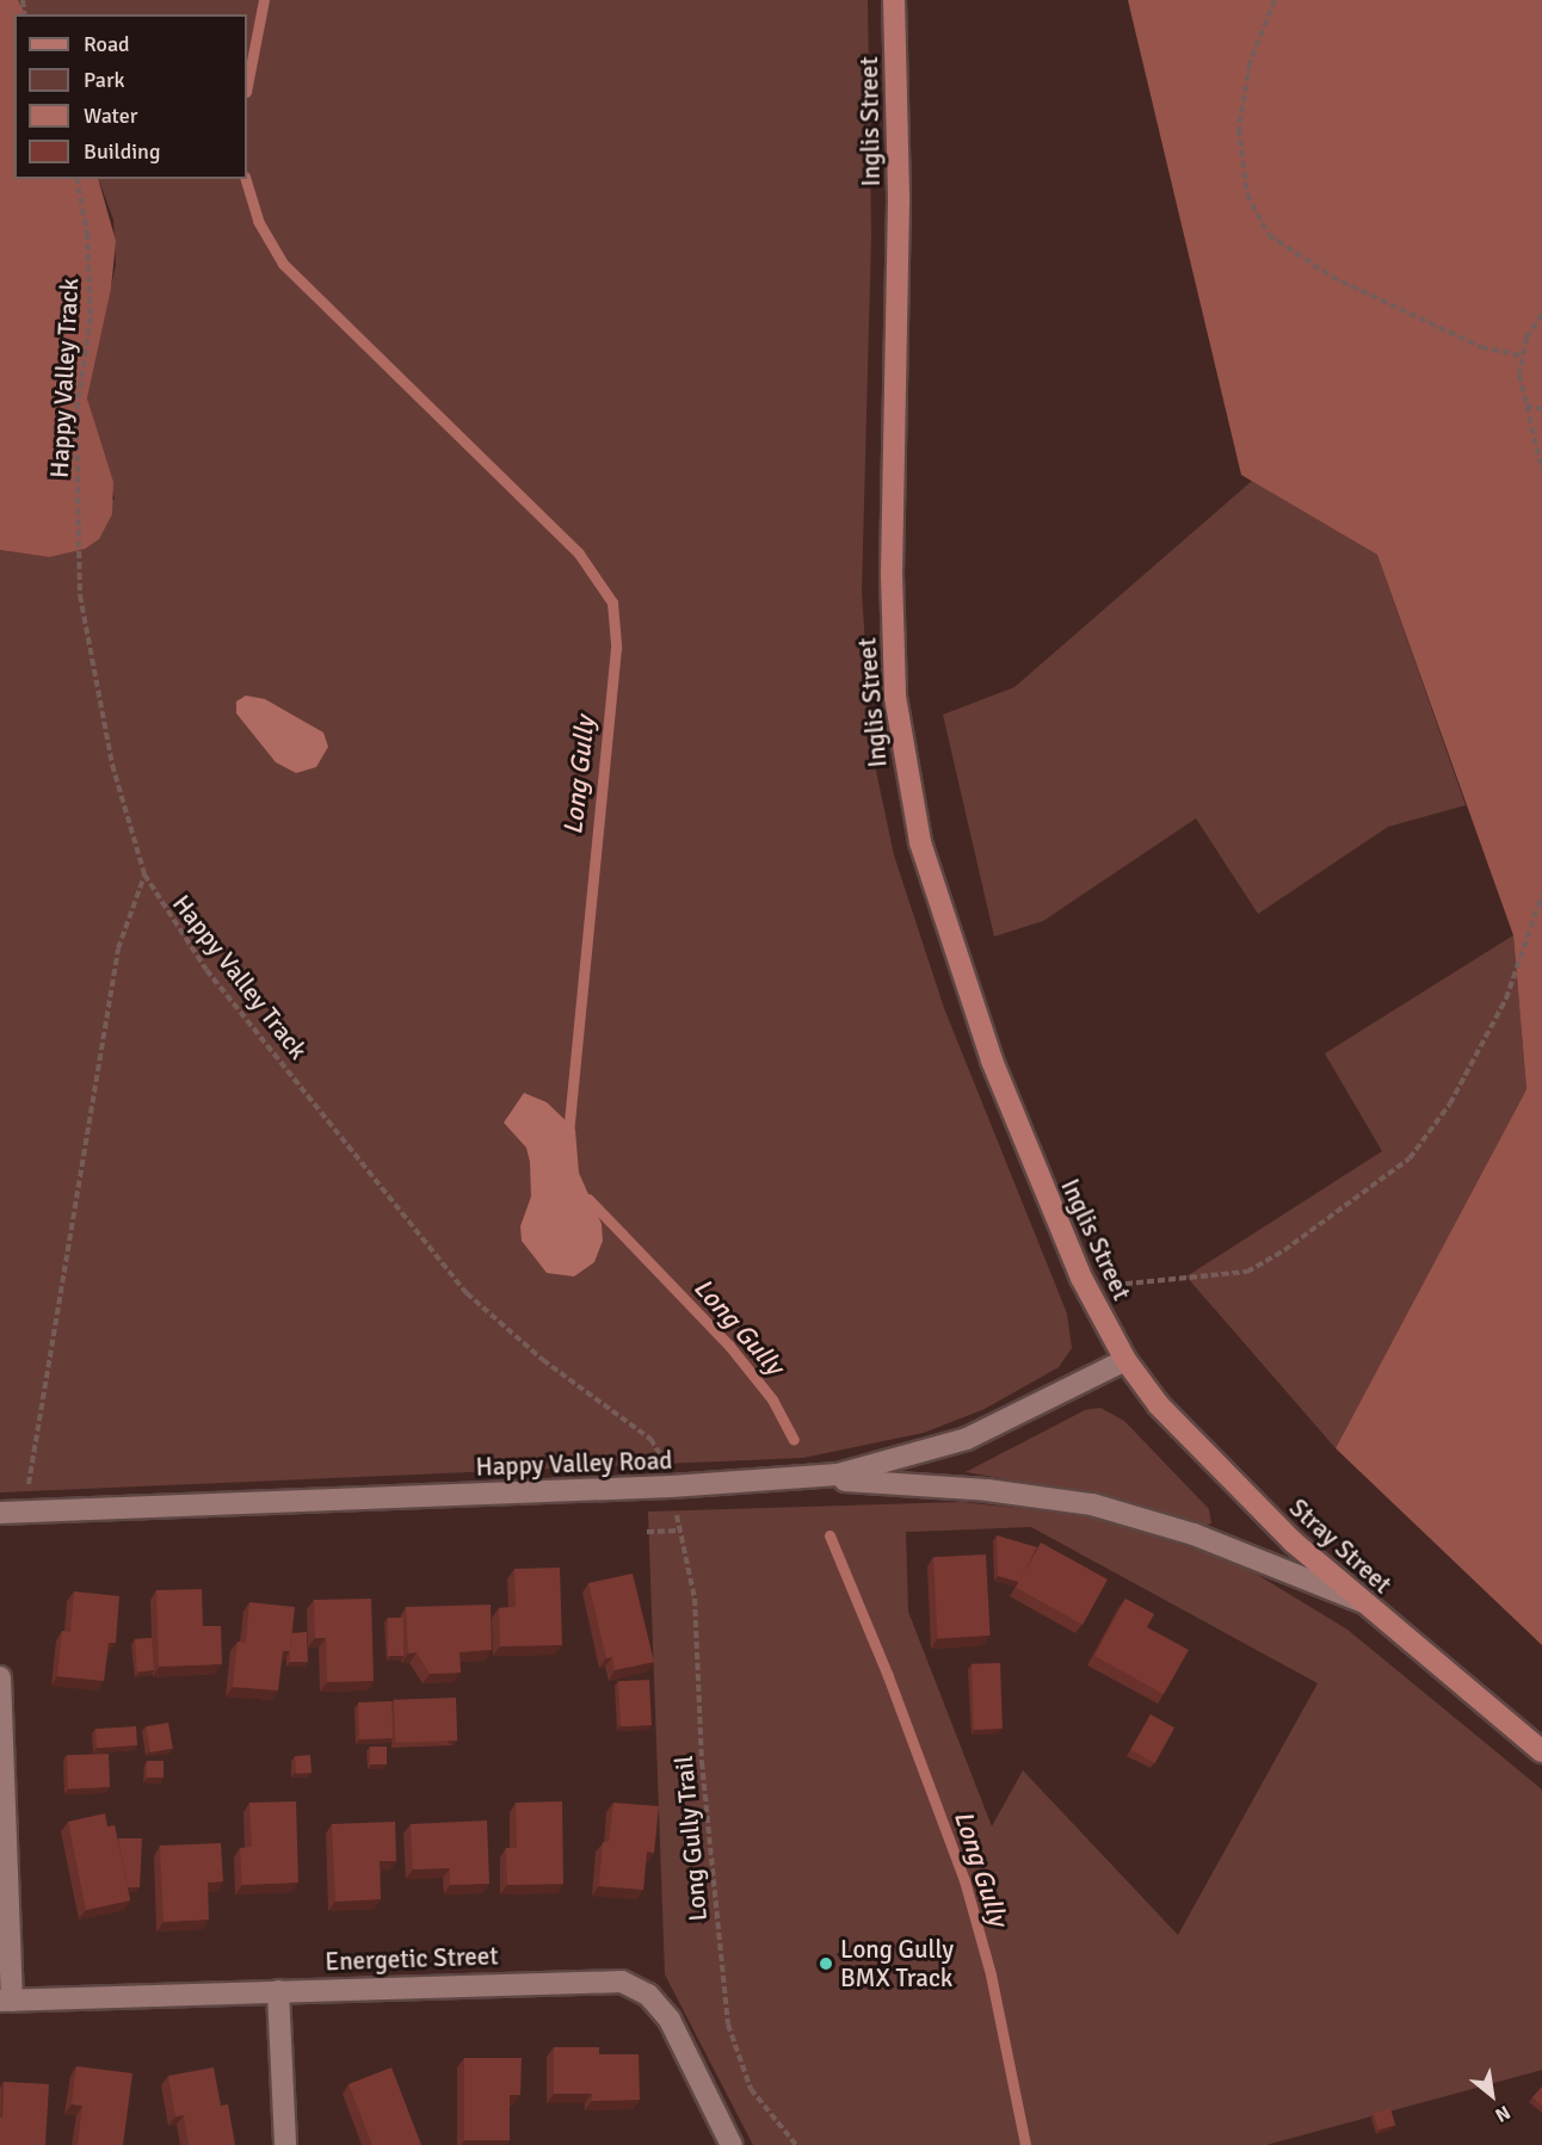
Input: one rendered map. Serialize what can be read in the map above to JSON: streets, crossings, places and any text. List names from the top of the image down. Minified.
{"streets":{"main road":["Inglis Street","Stray Street"],"street":["Happy Valley Road","Energetic Street"],"path":["Happy Valley Track","Long Gully Trail"]},"crossings":[["Inglis Street","Happy Valley Road"],["Inglis Street","Stray Street"],["Happy Valley Track","Happy Valley Road"],["Happy Valley Road","Stray Street"]],"water":["Long Gully"],"places":["Long Gully BMX Track"],"legend":["Road","Park","Water","Building"],"north":"bottom right"}
